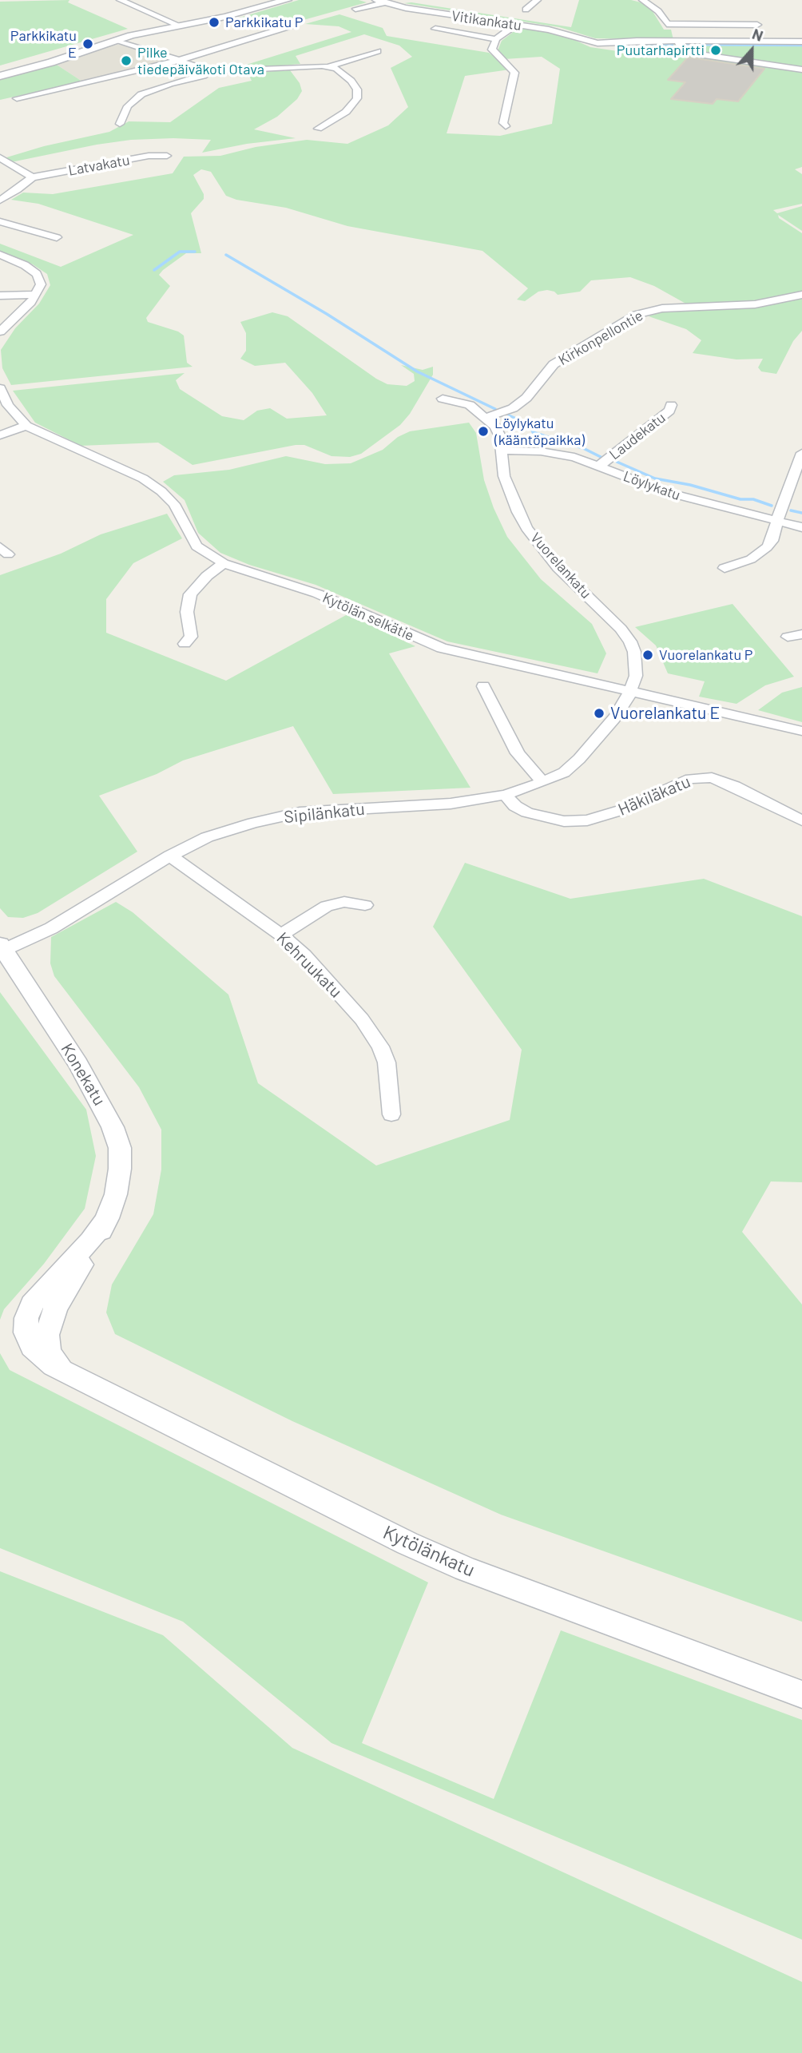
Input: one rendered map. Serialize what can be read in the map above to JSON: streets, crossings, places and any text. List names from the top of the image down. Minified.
{"streets":{"street":["Vitikankatu","Latvakatu","Kirkonpellontie","Laudekatu","Löylykatu","Vuorelankatu","Kytölän selkätie","Häkiläkatu","Sipilänkatu","Kehruukatu","Konekatu","Kytölänkatu"]},"crossings":[["Kirkonpellontie","Vuorelankatu"],["Laudekatu","Löylykatu"],["Löylykatu","Vuorelankatu"],["Vuorelankatu","Kytölän selkätie"],["Vuorelankatu","Sipilänkatu"],["Kytölän selkätie","Sipilänkatu"],["Häkiläkatu","Sipilänkatu"],["Sipilänkatu","Kehruukatu"],["Sipilänkatu","Konekatu"],["Konekatu","Kytölänkatu"]],"places":["Parkkikatu P","Parkkikatu E","Puutarhapirtti","Pilke tiedepäiväkoti Otava","Löylykatu (kääntöpaikka)","Vuorelankatu P","Vuorelankatu E"],"north":"top"}
